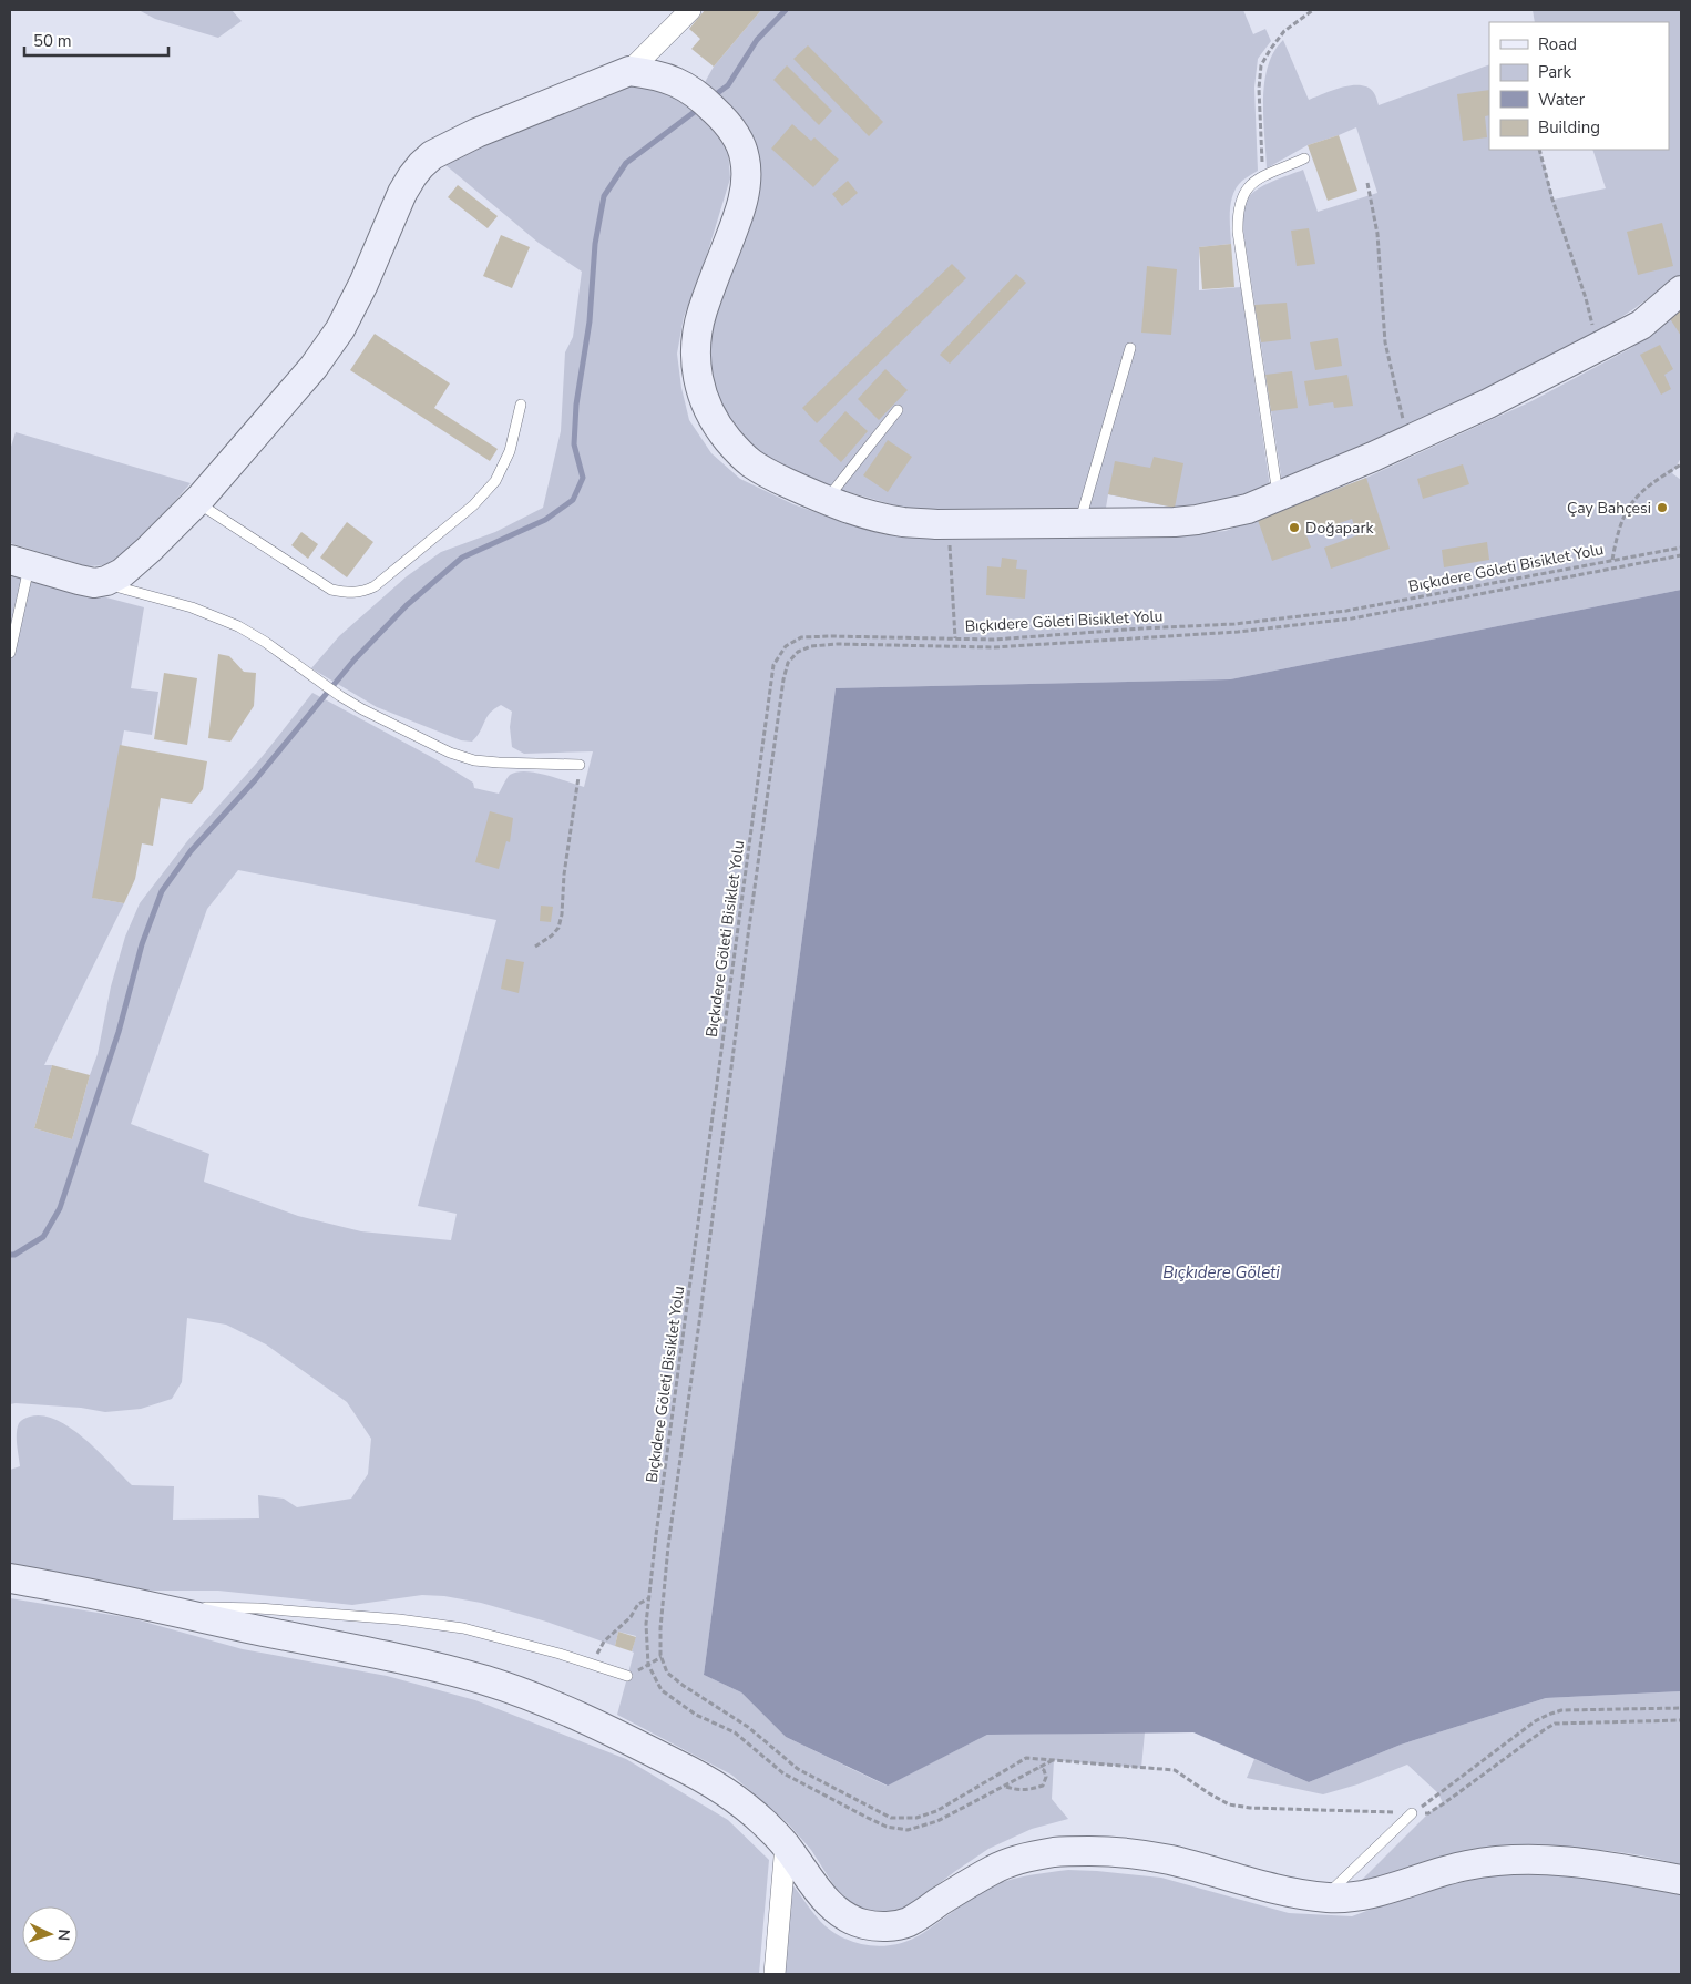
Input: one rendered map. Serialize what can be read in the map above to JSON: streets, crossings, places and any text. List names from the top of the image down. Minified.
{"streets":{"path":["Bıçkıdere Göleti Bisiklet Yolu"]},"water":["Bıçkıdere Göleti"],"places":["Çay Bahçesi","Doğapark"],"legend":["Road","Park","Water","Building"],"scale_bar":"50 m","north":"right"}
